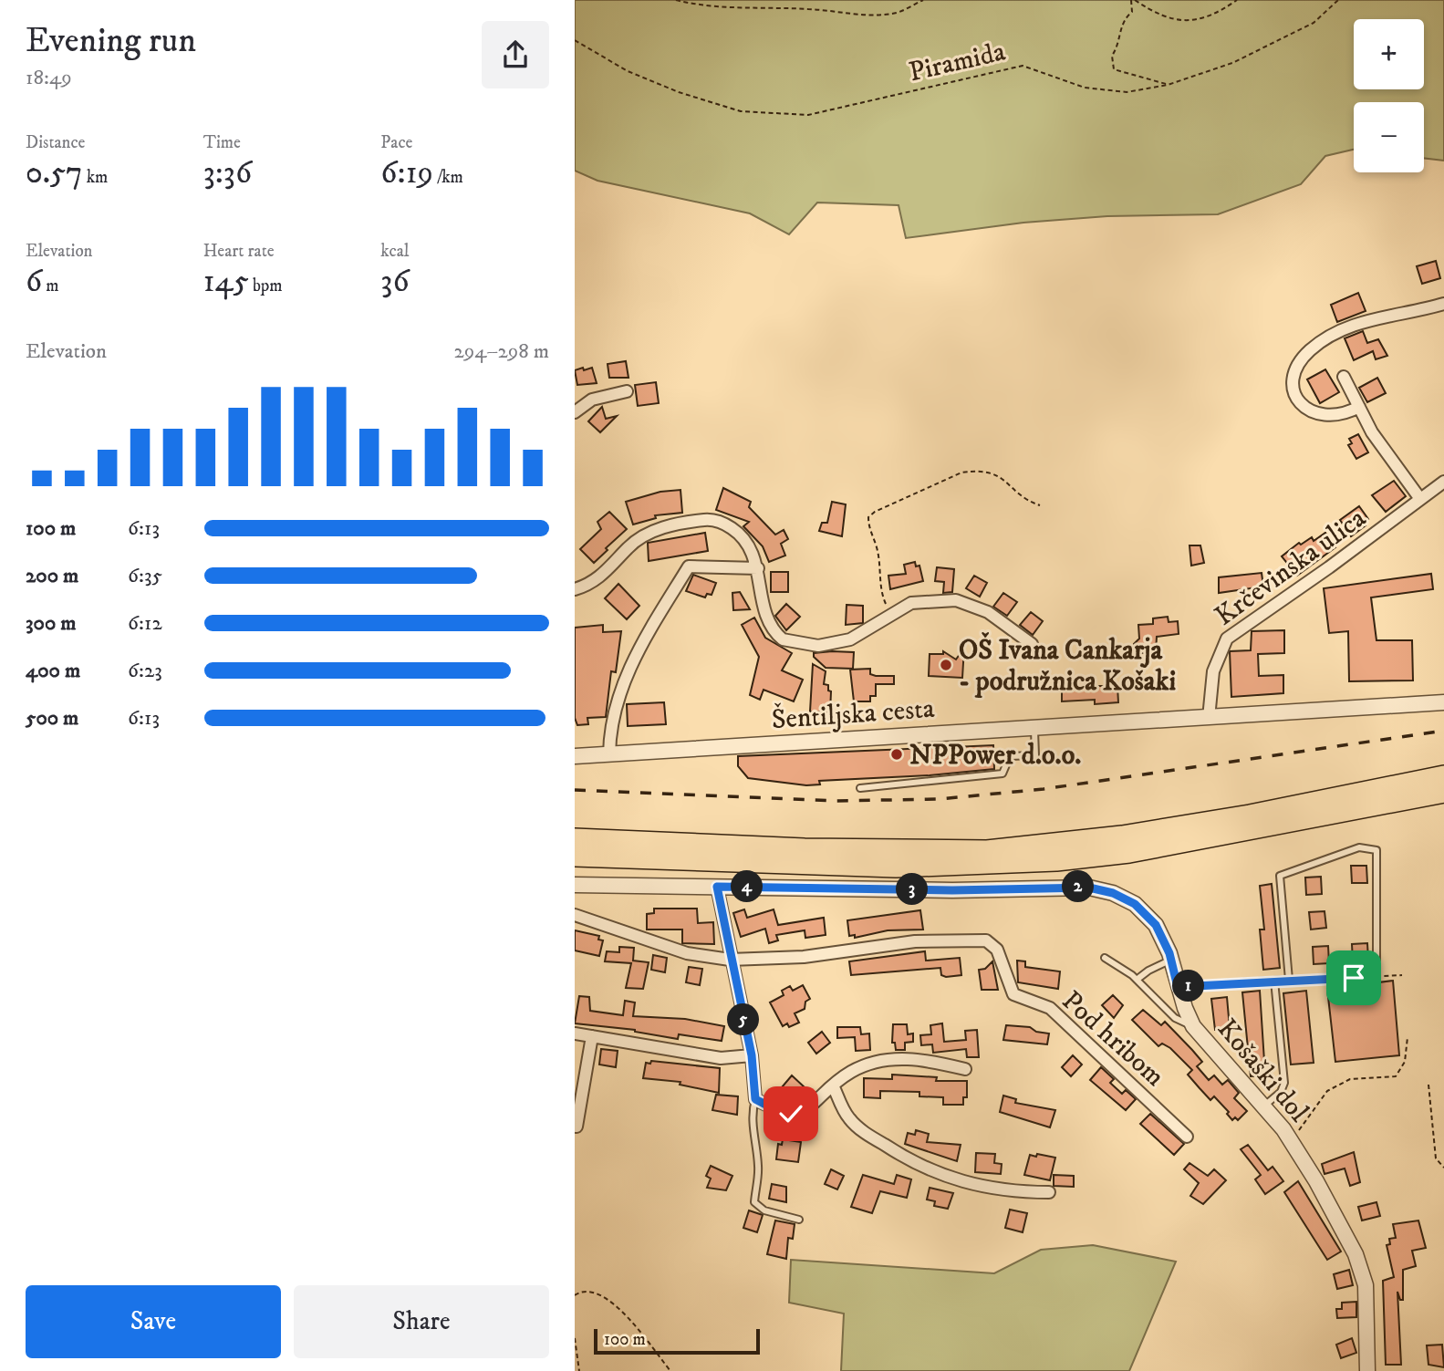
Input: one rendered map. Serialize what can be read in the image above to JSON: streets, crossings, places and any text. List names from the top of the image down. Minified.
{"streets":{"street":["Krčevinska ulica","Šentiljska cesta","Pod hribom","Košaški dol"],"path":["Piramida"]},"crossings":[["Krčevinska ulica","Šentiljska cesta"]],"places":["OŠ Ivana Cankarja - podružnica Košaki","NPPower d.o.o."],"scale_bar":"100 m","page":{"heading":["Evening run","18:49"],"map_buttons":["+","−"],"stats":[["Distance","0.57 km"],["Time","3:36"],["Pace","6:19 /km"],["Elevation","6 m"],["Heart rate","145 bpm"],["kcal","36"]],"chart":["Elevation","294–298 m"],"list":[{"name":"100 m","note":"6:13"},{"name":"200 m","note":"6:35"},{"name":"300 m","note":"6:12"},{"name":"400 m","note":"6:23"},{"name":"500 m","note":"6:13"}],"pins":["2","4","3","1","5"],"buttons":["Save","Share"],"scale":"100 m"}}
